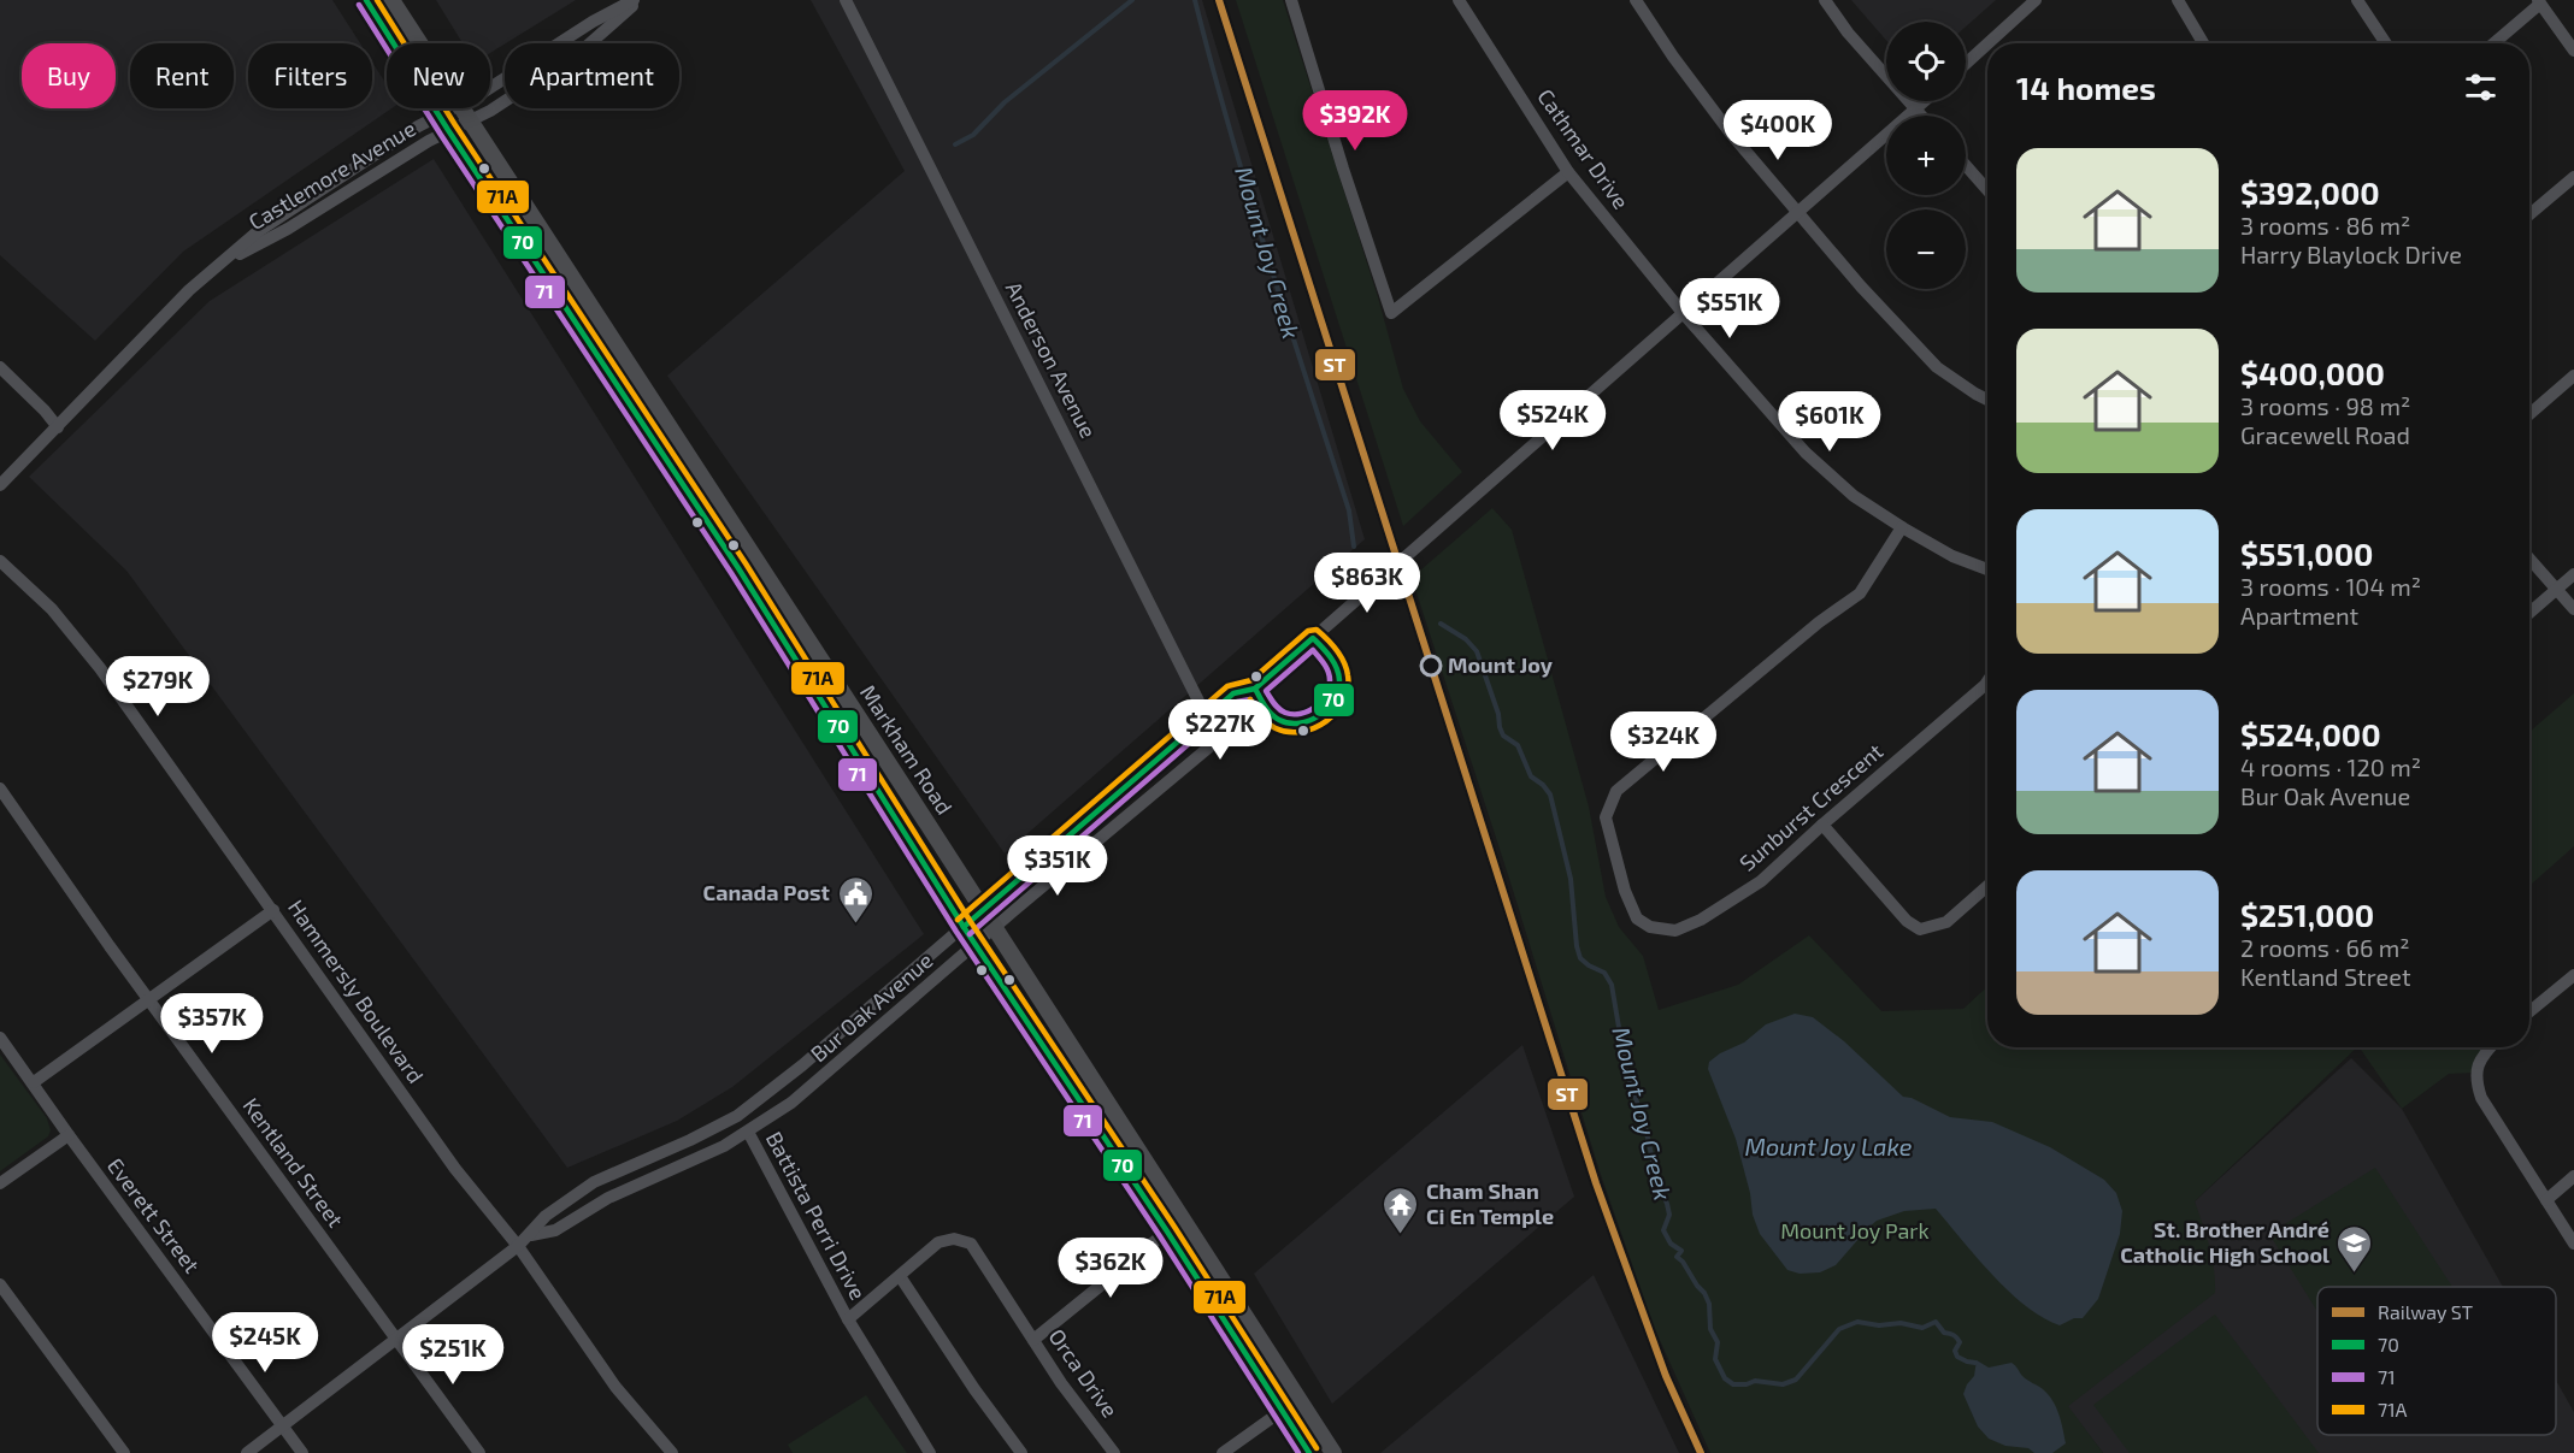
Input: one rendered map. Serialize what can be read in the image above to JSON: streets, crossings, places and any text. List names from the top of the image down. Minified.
{"streets":{"main road":["Markham Road"],"street":["Cathmar Drive","Castlemore Avenue","Anderson Avenue","Sunburst Crescent","Hammersly Boulevard","Bur Oak Avenue","Kentland Street","Everett Street","Battista Perri Drive","Orca Drive"]},"crossings":[["Cathmar Drive","Sunburst Crescent"],["Cathmar Drive","Bur Oak Avenue"],["Castlemore Avenue","Markham Road"],["Anderson Avenue","Bur Oak Avenue"],["Markham Road","Bur Oak Avenue"],["Hammersly Boulevard","Bur Oak Avenue"],["Bur Oak Avenue","Kentland Street"],["Bur Oak Avenue","Everett Street"],["Bur Oak Avenue","Battista Perri Drive"],["Battista Perri Drive","Orca Drive"]],"water":["Mount Joy Creek","Mount Joy Lake"],"parks":["Mount Joy Park"],"places":{"other":["Mount Joy"],"public building":["Canada Post"],"temple":["Cham Shan Ci En Temple"],"school or university":["St. Brother André Catholic High School"]},"lines":["rail line ST","transit line 70","transit line 71A","transit line 71"],"legend":["Railway ST","70","71","71A"],"page":{"map_buttons":["+","−"],"chip":["Buy","Rent","Filters","New","Apartment"],"heading":"14 homes","price":["$392K","$400K","$551K","$524K","$601K","$863K","$279K","$227K","$324K","$351K","$357K","$362K","$245K","$251K"],"list":[{"name":"$392,000","note":"3 rooms · 86 m² · Harry Blaylock Drive"},{"name":"$400,000","note":"3 rooms · 98 m² · Gracewell Road"},{"name":"$551,000","note":"3 rooms · 104 m² · Apartment"},{"name":"$524,000","note":"4 rooms · 120 m² · Bur Oak Avenue"},{"name":"$251,000","note":"2 rooms · 66 m² · Kentland Street"}]}}
